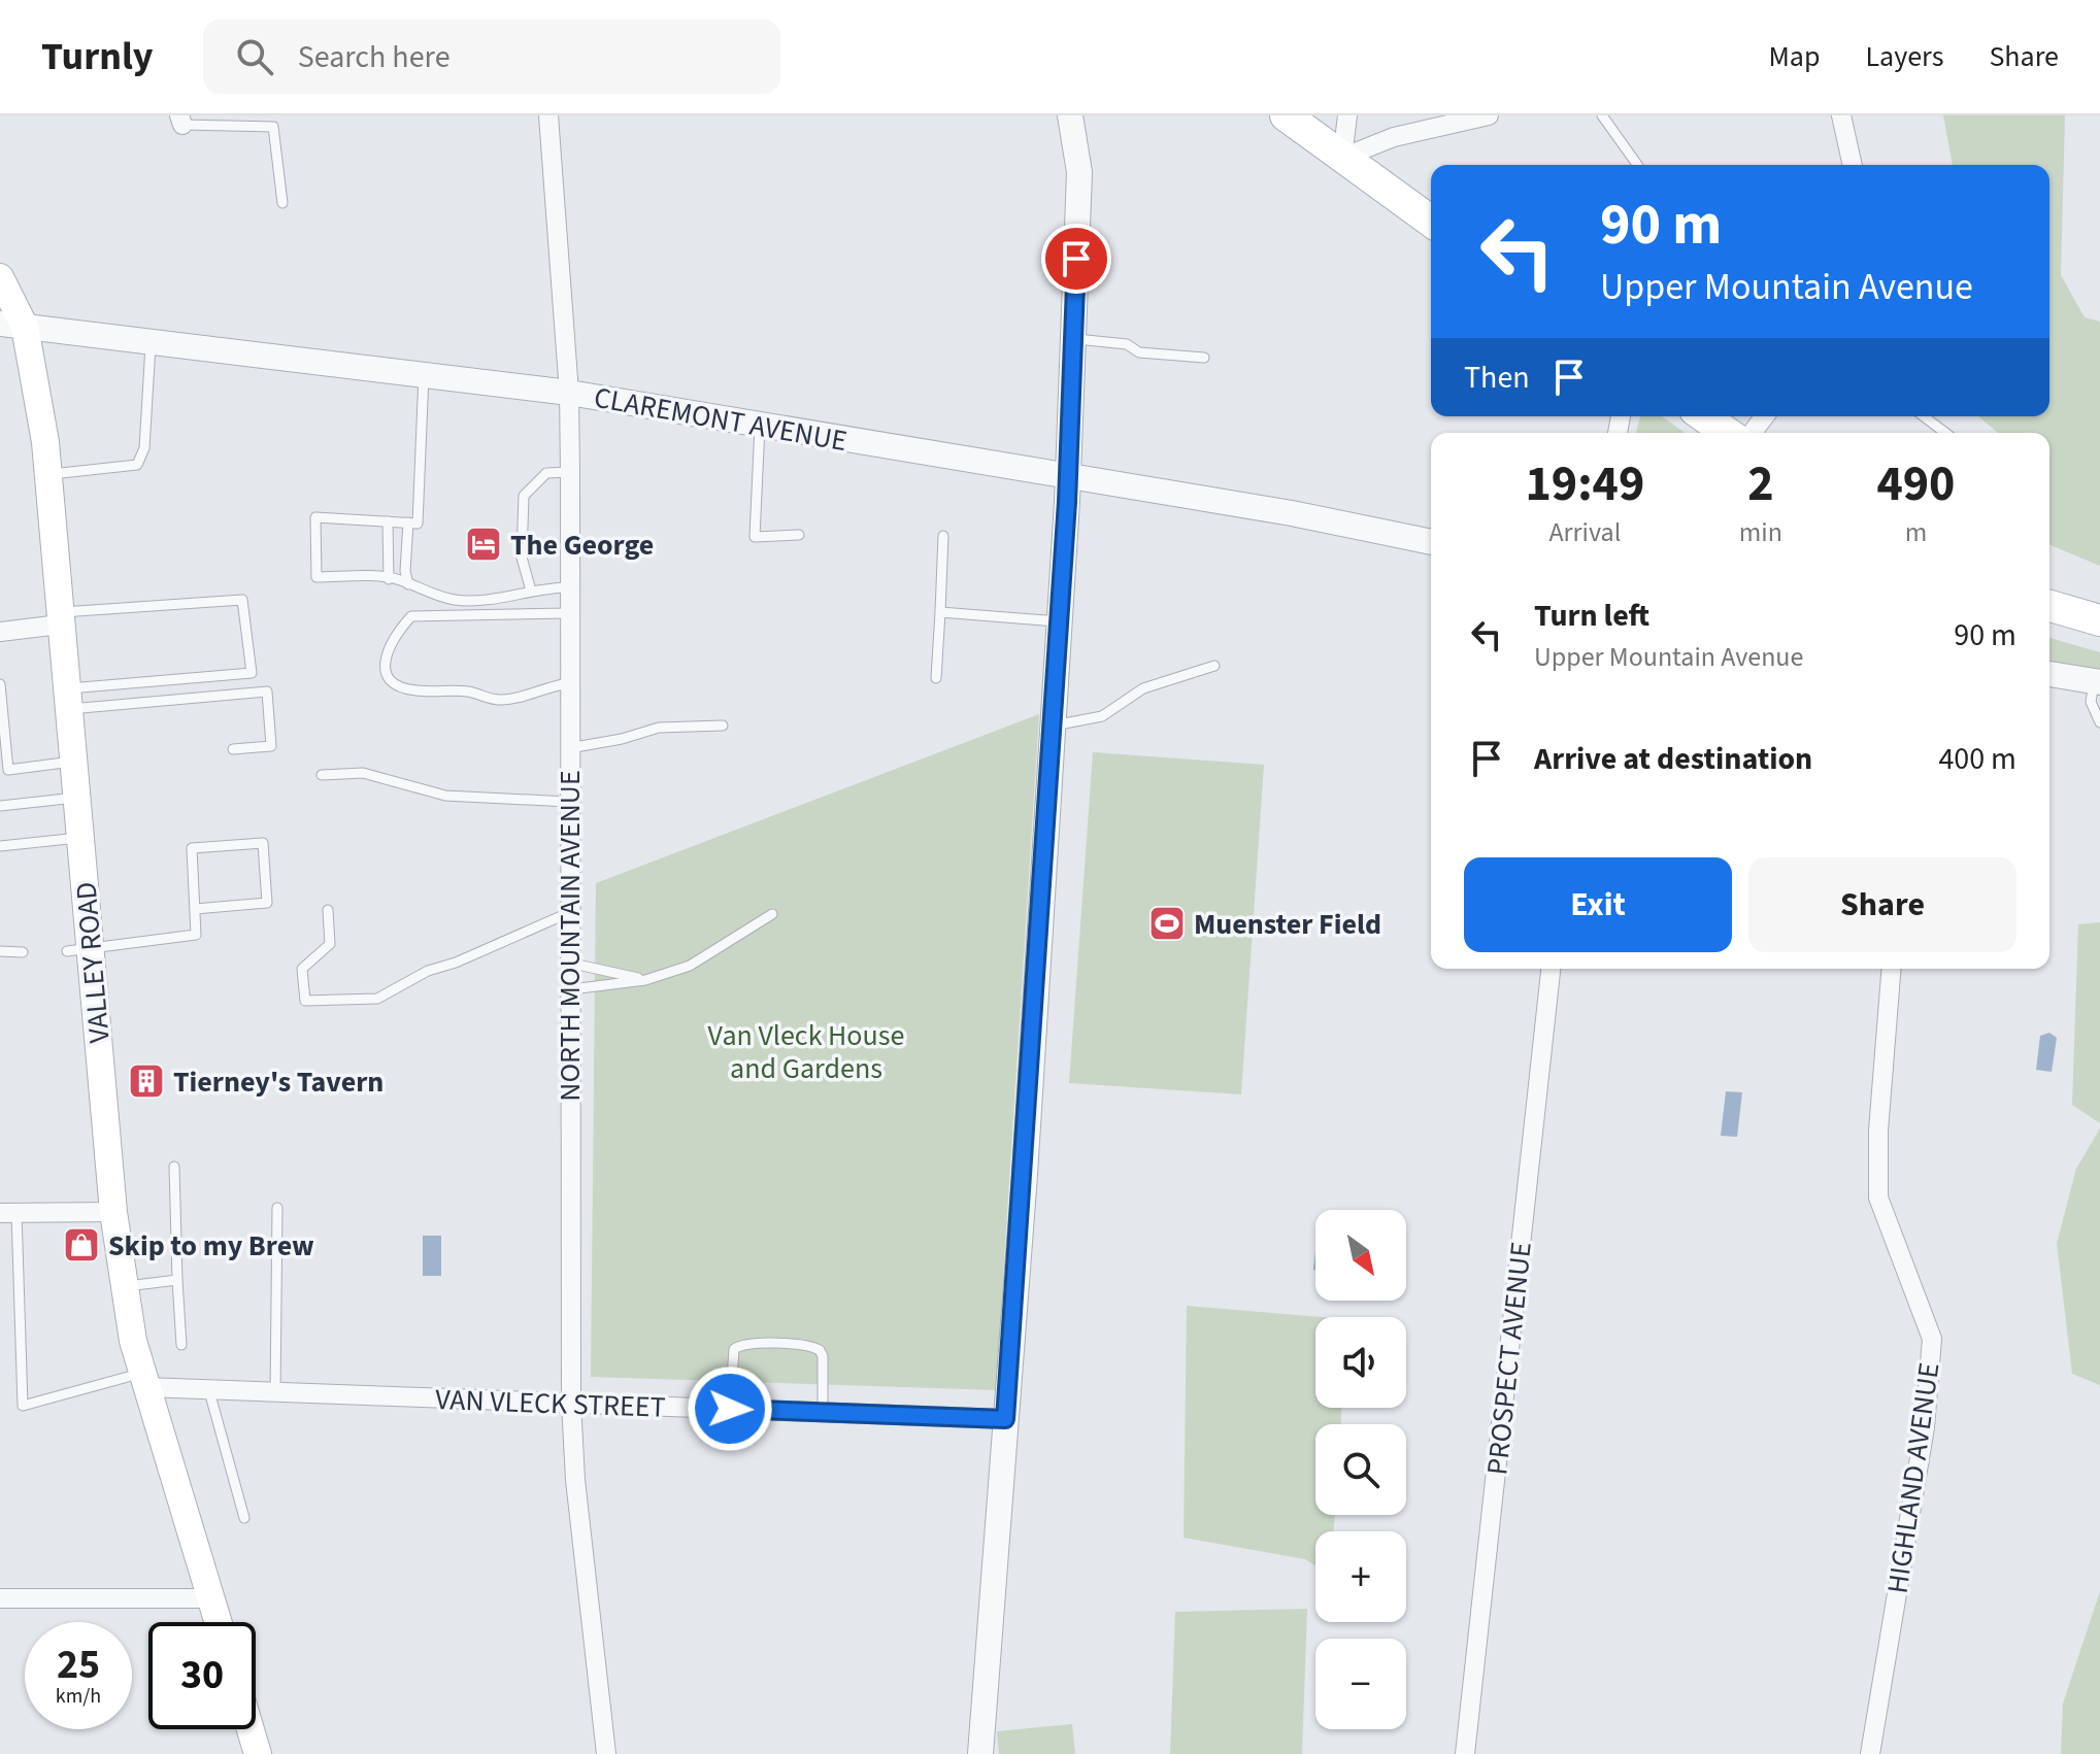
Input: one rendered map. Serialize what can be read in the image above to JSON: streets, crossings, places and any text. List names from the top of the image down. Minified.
{"streets":{"main road":["VALLEY ROAD"],"street":["CLAREMONT AVENUE","NORTH MOUNTAIN AVENUE","PROSPECT AVENUE","VAN VLECK STREET","HIGHLAND AVENUE"]},"crossings":[["CLAREMONT AVENUE","NORTH MOUNTAIN AVENUE"],["CLAREMONT AVENUE","VALLEY ROAD"],["NORTH MOUNTAIN AVENUE","VAN VLECK STREET"],["VALLEY ROAD","VAN VLECK STREET"]],"parks":["Van Vleck House and Gardens"],"places":{"hotel":["The George"],"sports":["Muenster Field"],"building":["Tierney's Tavern"],"shop":["Skip to my Brew"]},"north":"bottom right","page":{"header":"Turnly","search":"Search here","nav":["Map","Layers","Share"],"turn":["90 m","Upper Mountain Avenue"],"then":"Then","eta":["19:49","Arrival","2","min","490","m"],"list":[{"name":"Turn left","note":"Upper Mountain Avenue","value":"90 m"},{"name":"Arrive at destination","value":"400 m"}],"buttons":["Exit","Share"],"map_buttons":["+","−"],"speed":"25 km/h","limit":"30"}}
